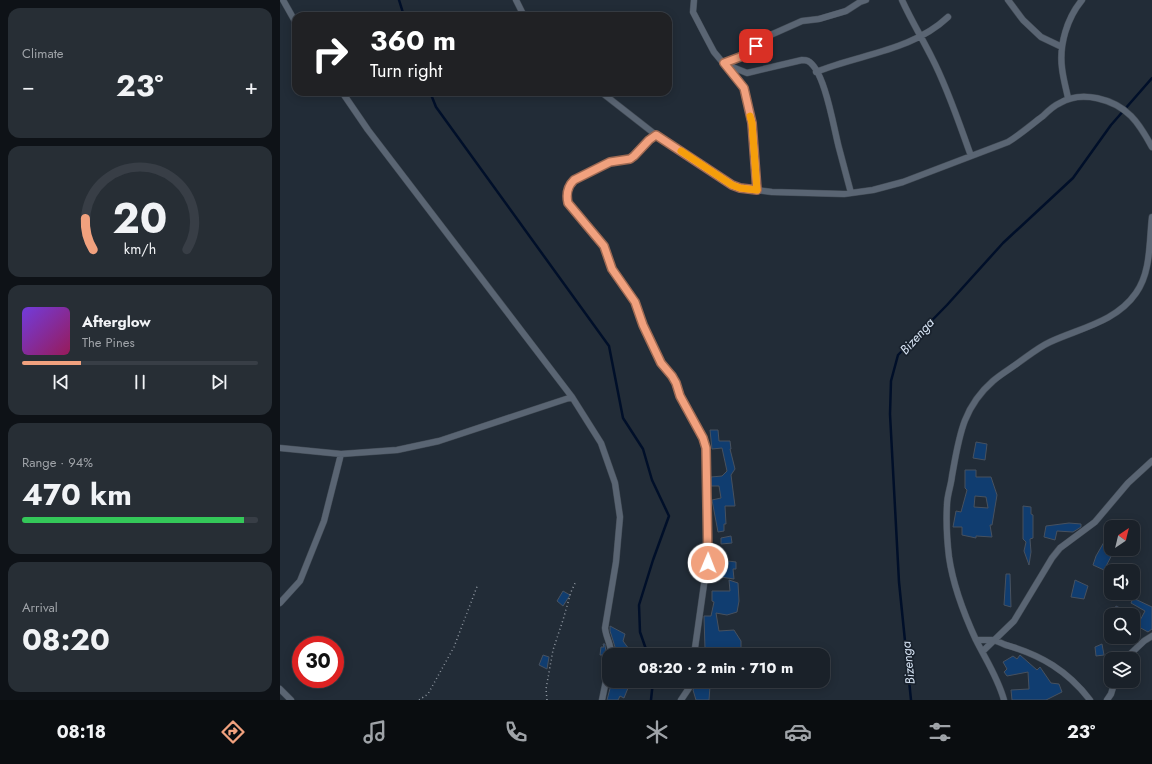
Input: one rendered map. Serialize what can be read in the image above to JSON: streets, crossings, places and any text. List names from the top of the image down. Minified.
{"water":["Bizenga"],"north":"top right","page":{"tile":["Climate",["Range · 94%","470 km"],["Arrival","08:20"]],"turn":["360 m","Turn right"],"heat":["−","23°","+"],"song":["Afterglow","The Pines"],"limit":"30","trip":"08:20 · 2 min · 710 m","tabs":["08:18","23°"],"gauge":["20","km/h"]}}
